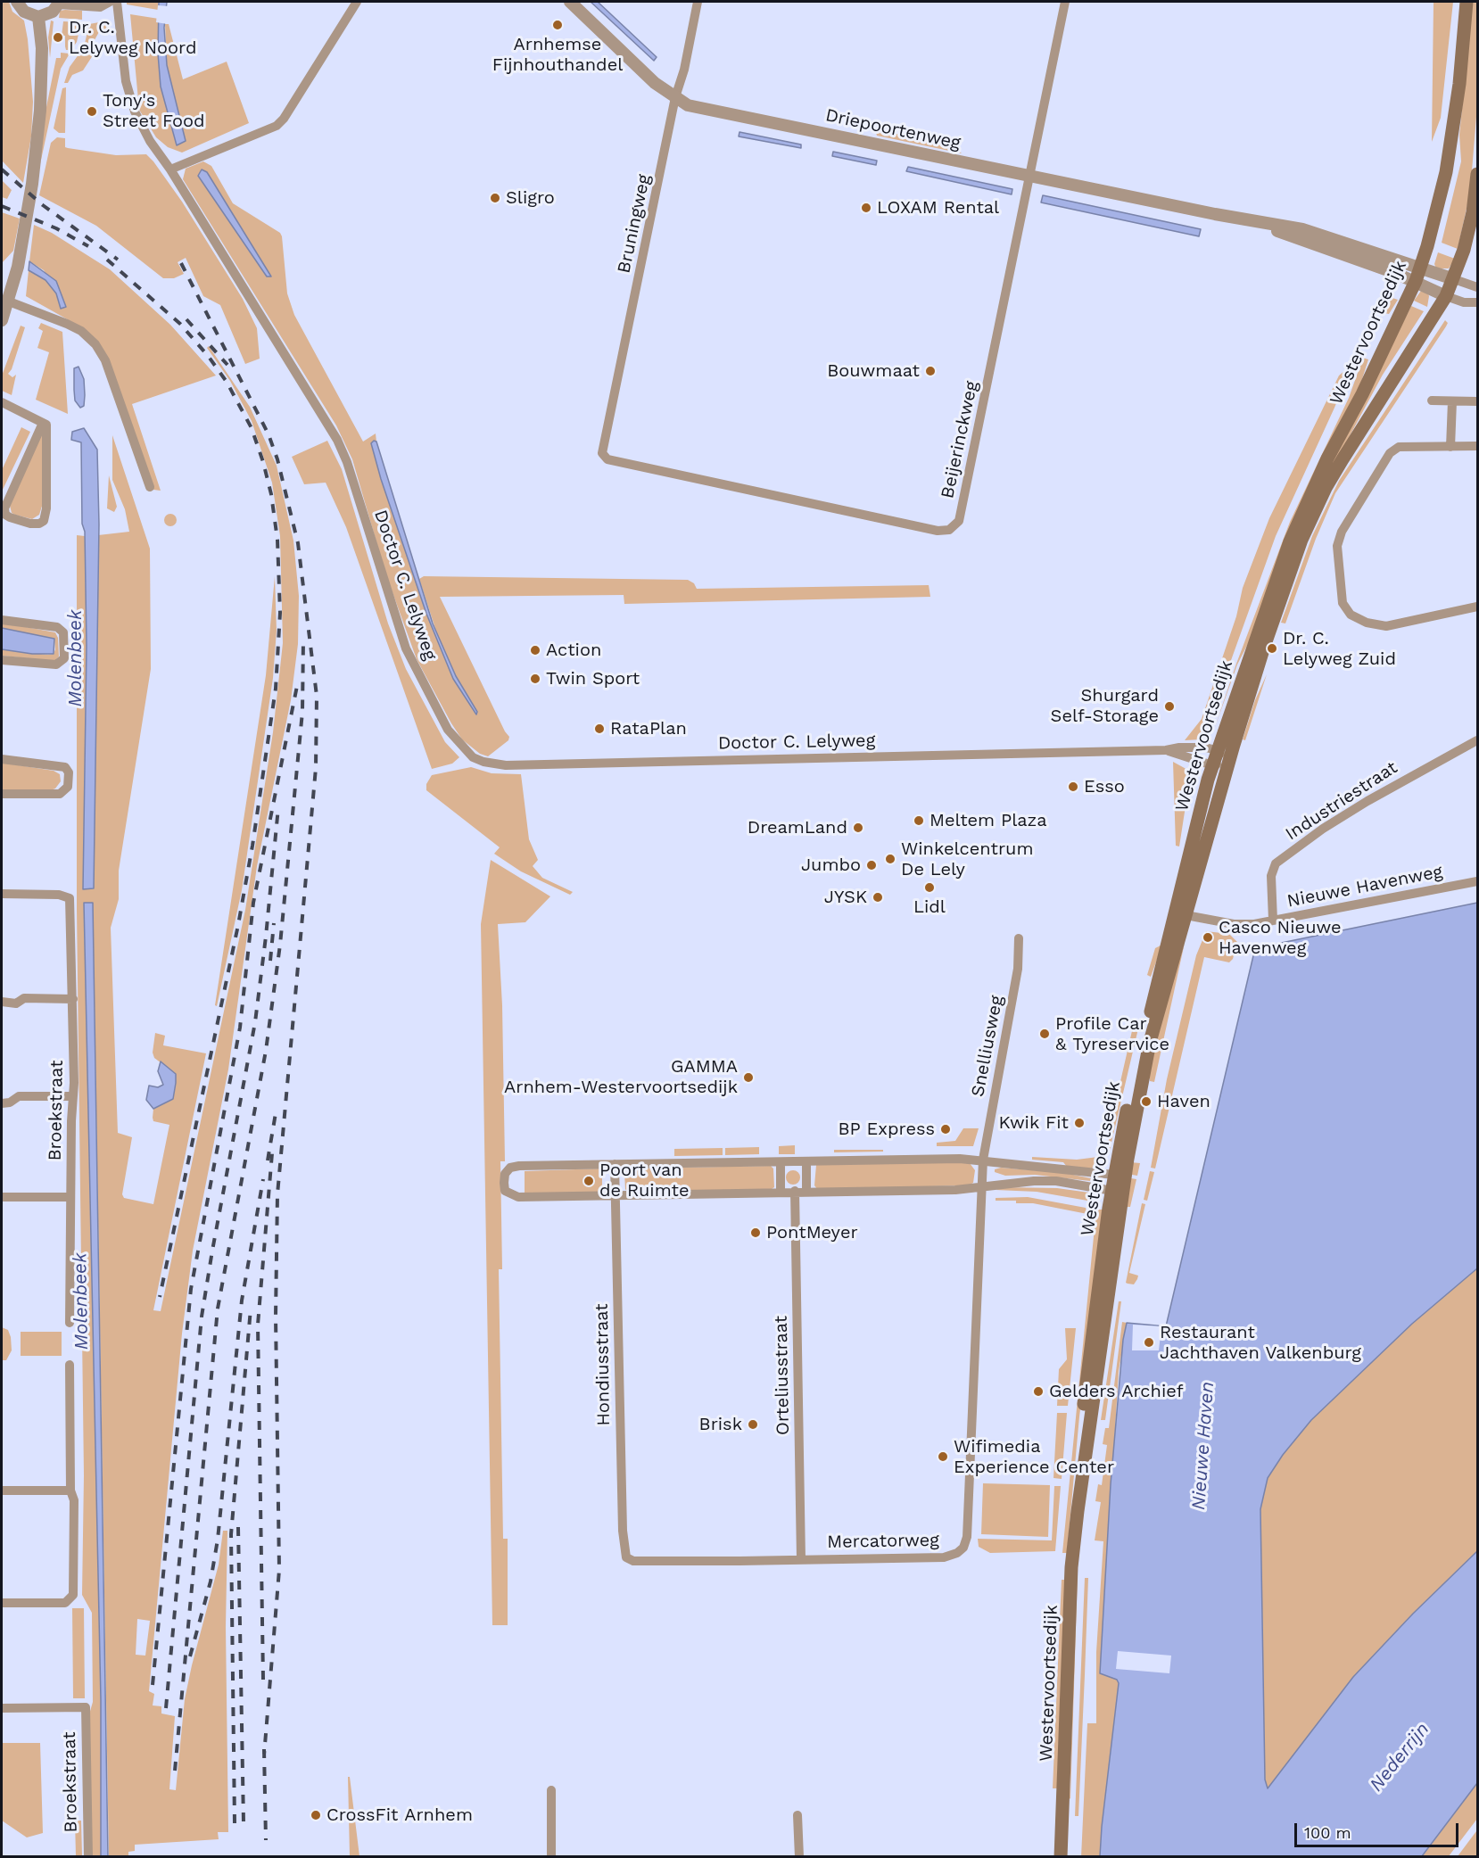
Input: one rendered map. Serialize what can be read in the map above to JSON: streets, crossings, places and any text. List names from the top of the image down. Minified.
{"streets":{"main road":["Westervoortsedijk"],"street":["Driepoortenweg","Bruningweg","Beijerinckweg","Doctor C. Lelyweg","Industriestraat","Nieuwe Havenweg","Snelliusweg","Broekstraat","Hondiusstraat","Orteliusstraat","Mercatorweg"]},"crossings":[["Driepoortenweg","Bruningweg"],["Driepoortenweg","Westervoortsedijk"],["Driepoortenweg","Beijerinckweg"],["Bruningweg","Beijerinckweg"],["Westervoortsedijk","Doctor C. Lelyweg"],["Westervoortsedijk","Nieuwe Havenweg"],["Industriestraat","Nieuwe Havenweg"],["Snelliusweg","Mercatorweg"],["Hondiusstraat","Mercatorweg"],["Orteliusstraat","Mercatorweg"]],"water":["Molenbeek","Nieuwe Haven","Nederrijn"],"places":["Arnhemse Fijnhouthandel","Dr. C. Lelyweg Noord","Tony's Street Food","Sligro","LOXAM Rental","Bouwmaat","Dr. C. Lelyweg Zuid","Action","Twin Sport","Shurgard Self-Storage","RataPlan","Esso","Meltem Plaza","DreamLand","Winkelcentrum De Lely","Jumbo","Lidl","JYSK","Casco Nieuwe Havenweg","Profile Car & Tyreservice","GAMMA Arnhem-Westervoortsedijk","Haven","Kwik Fit","BP Express","Poort van de Ruimte","PontMeyer","Restaurant Jachthaven Valkenburg","Gelders Archief","Brisk","Wifimedia Experience Center","CrossFit Arnhem"],"scale_bar":"100 m"}
